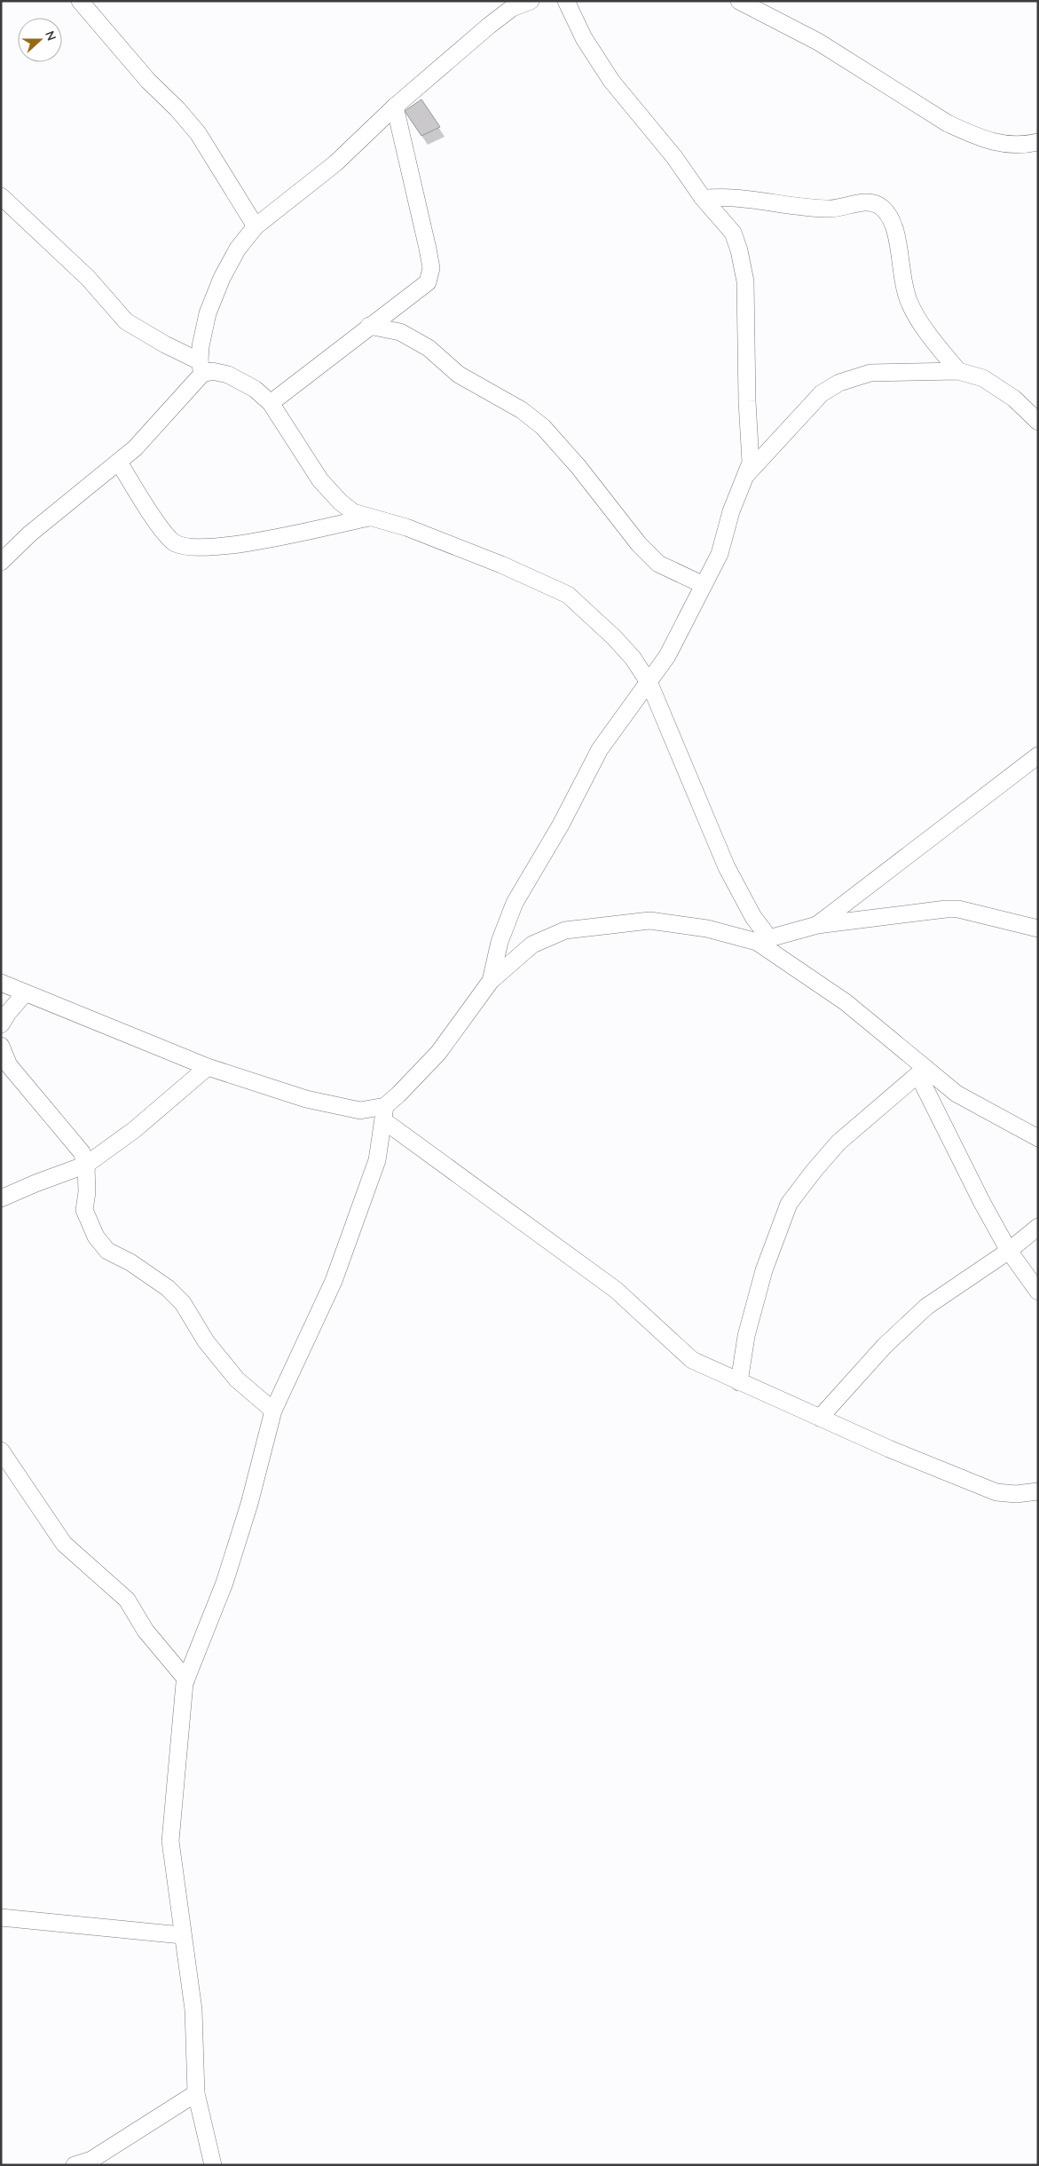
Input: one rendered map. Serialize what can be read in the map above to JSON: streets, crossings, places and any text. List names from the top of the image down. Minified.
{"north":"right"}
